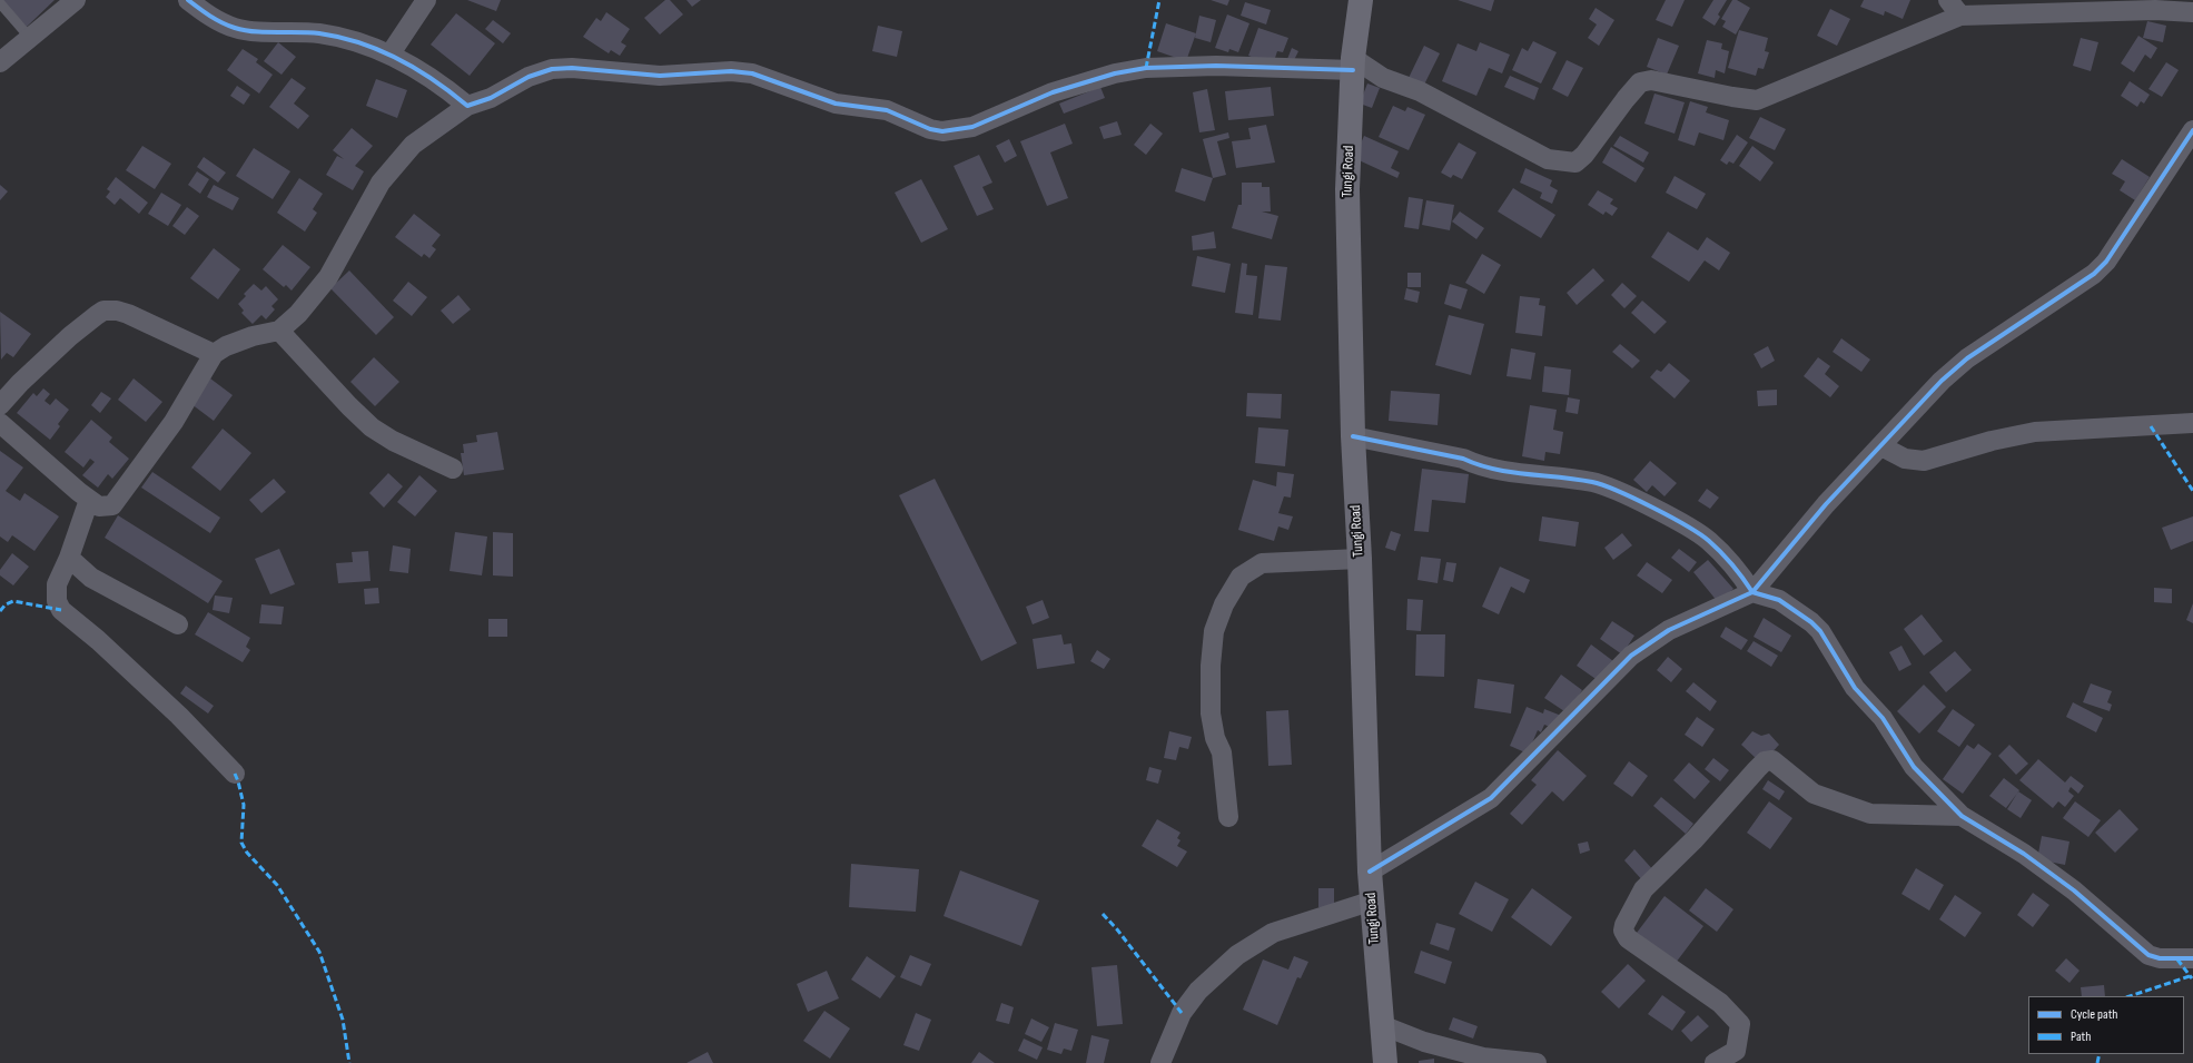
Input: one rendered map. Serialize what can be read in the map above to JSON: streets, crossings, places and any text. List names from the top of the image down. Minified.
{"streets":{"main road":["Tungi Road"]},"legend":["Cycle path","Path"]}
